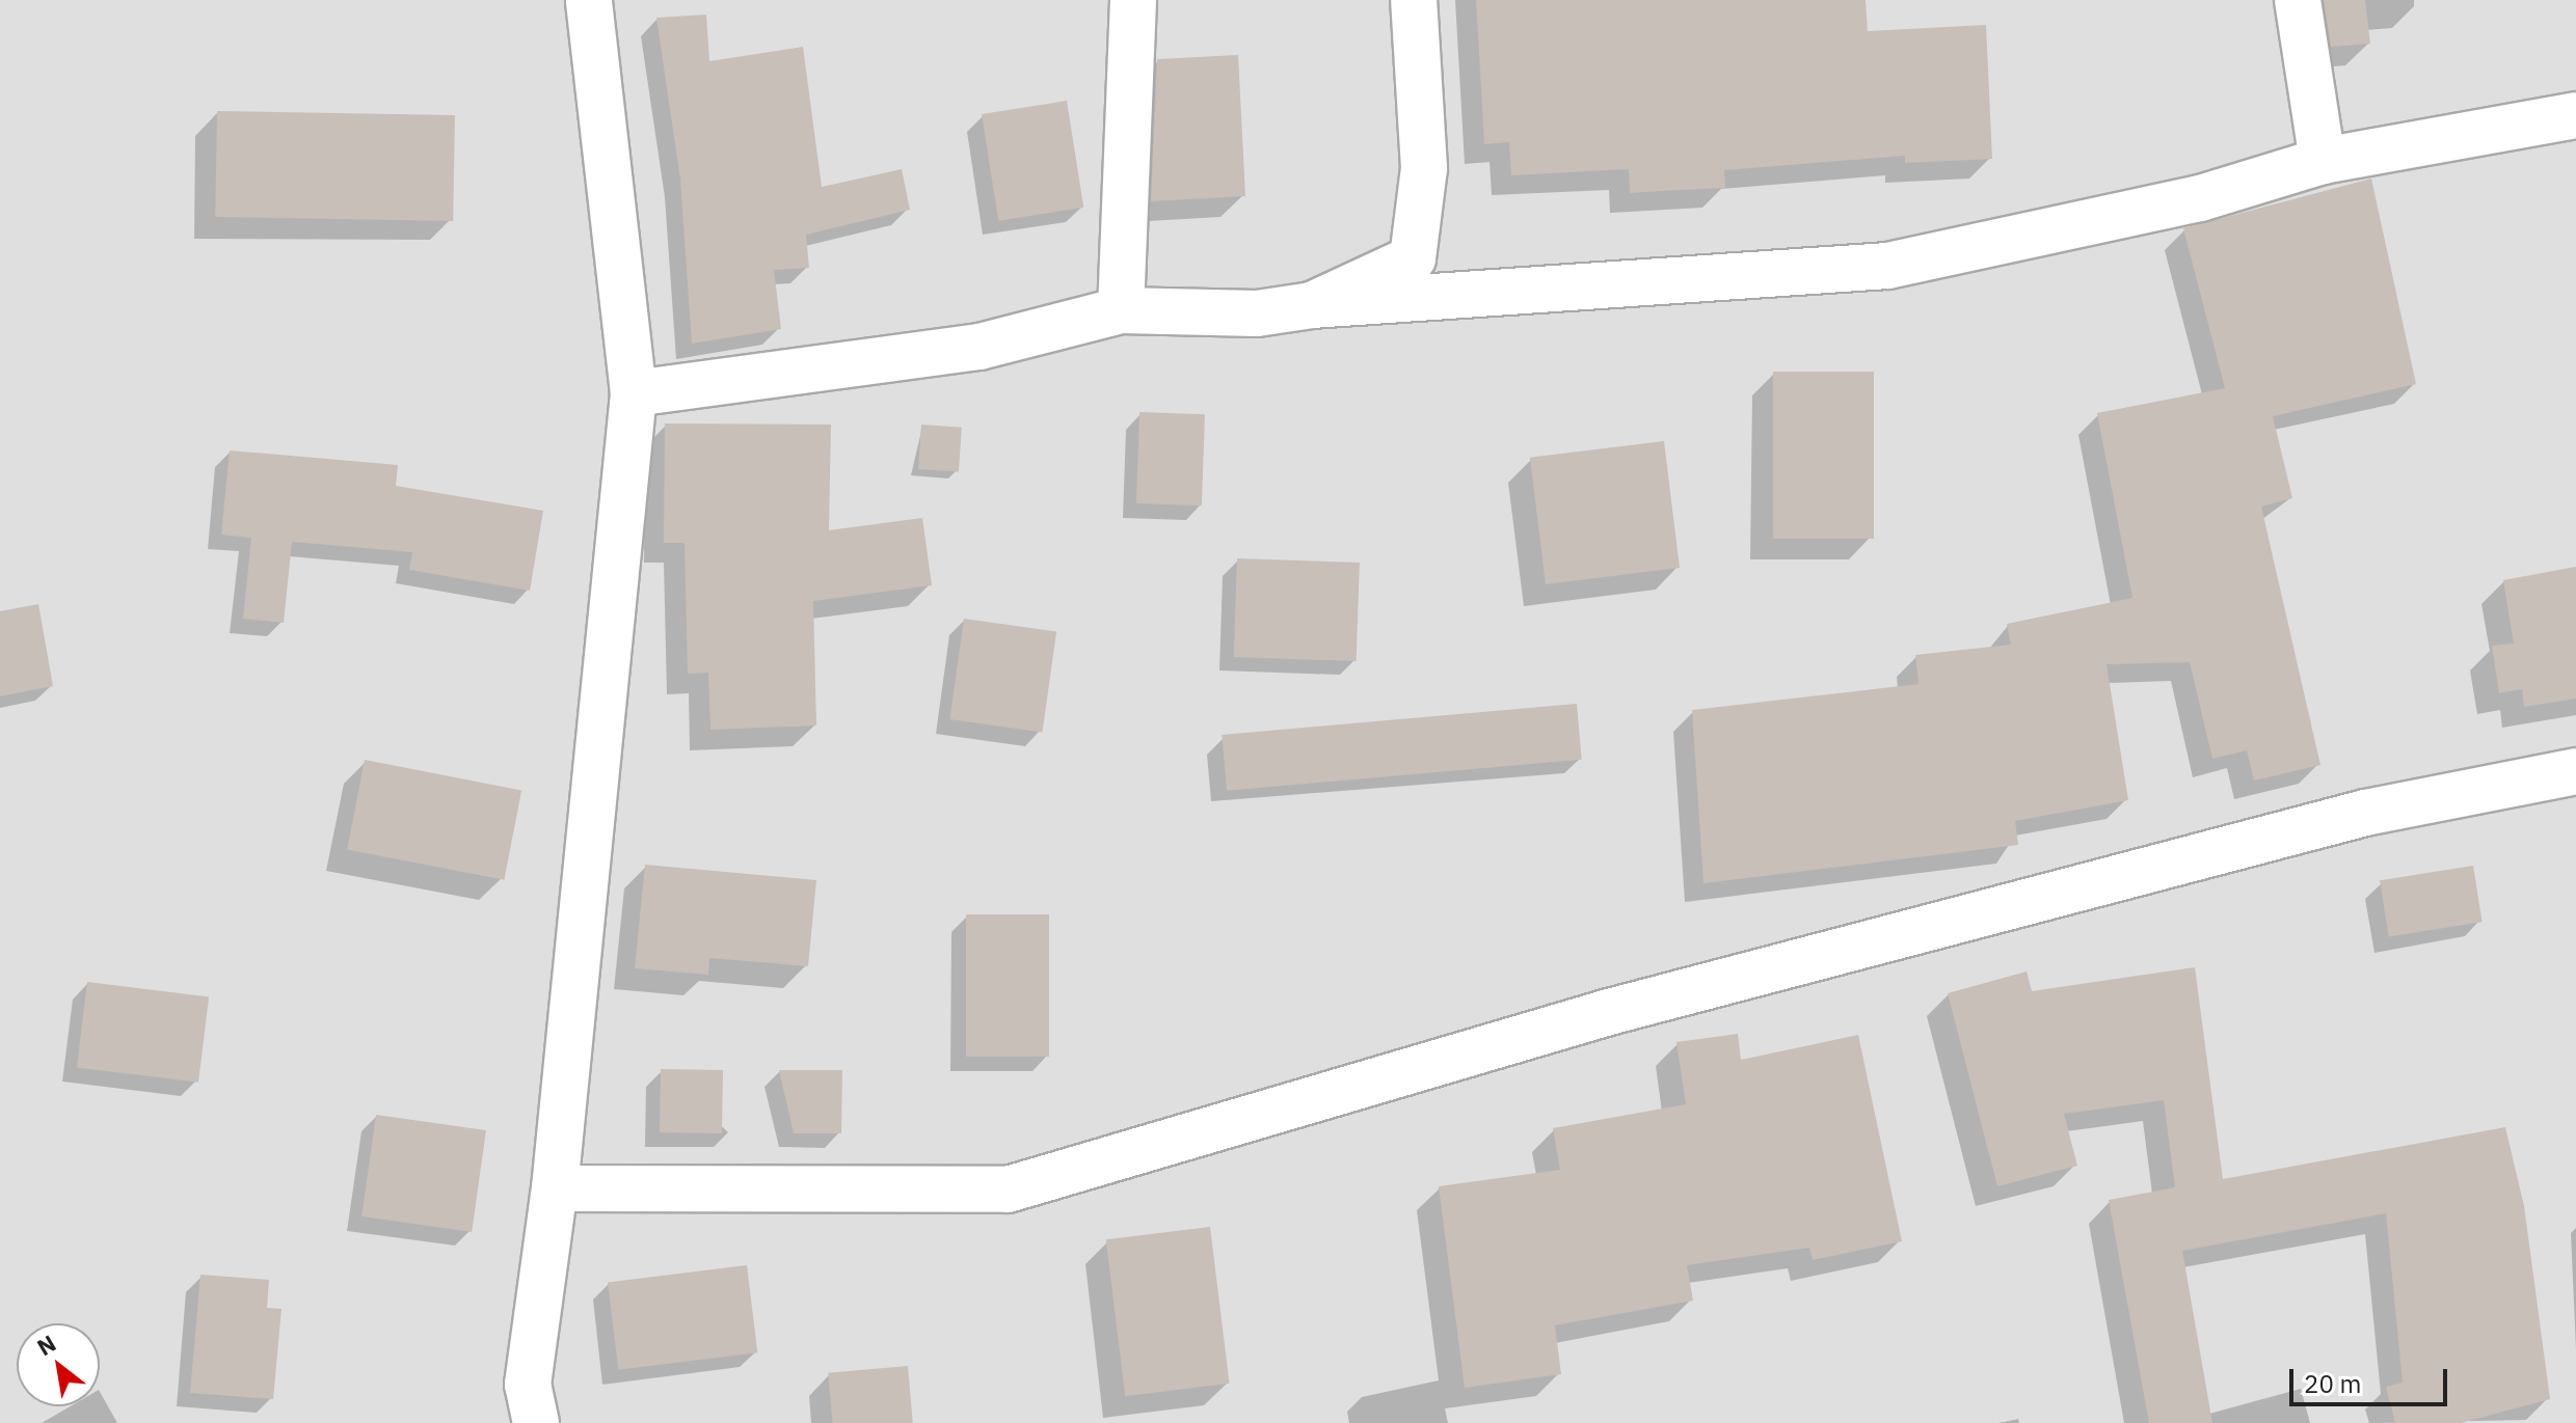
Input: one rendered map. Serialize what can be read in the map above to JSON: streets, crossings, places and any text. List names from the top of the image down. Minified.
{"scale_bar":"20 m","north":"top left"}
